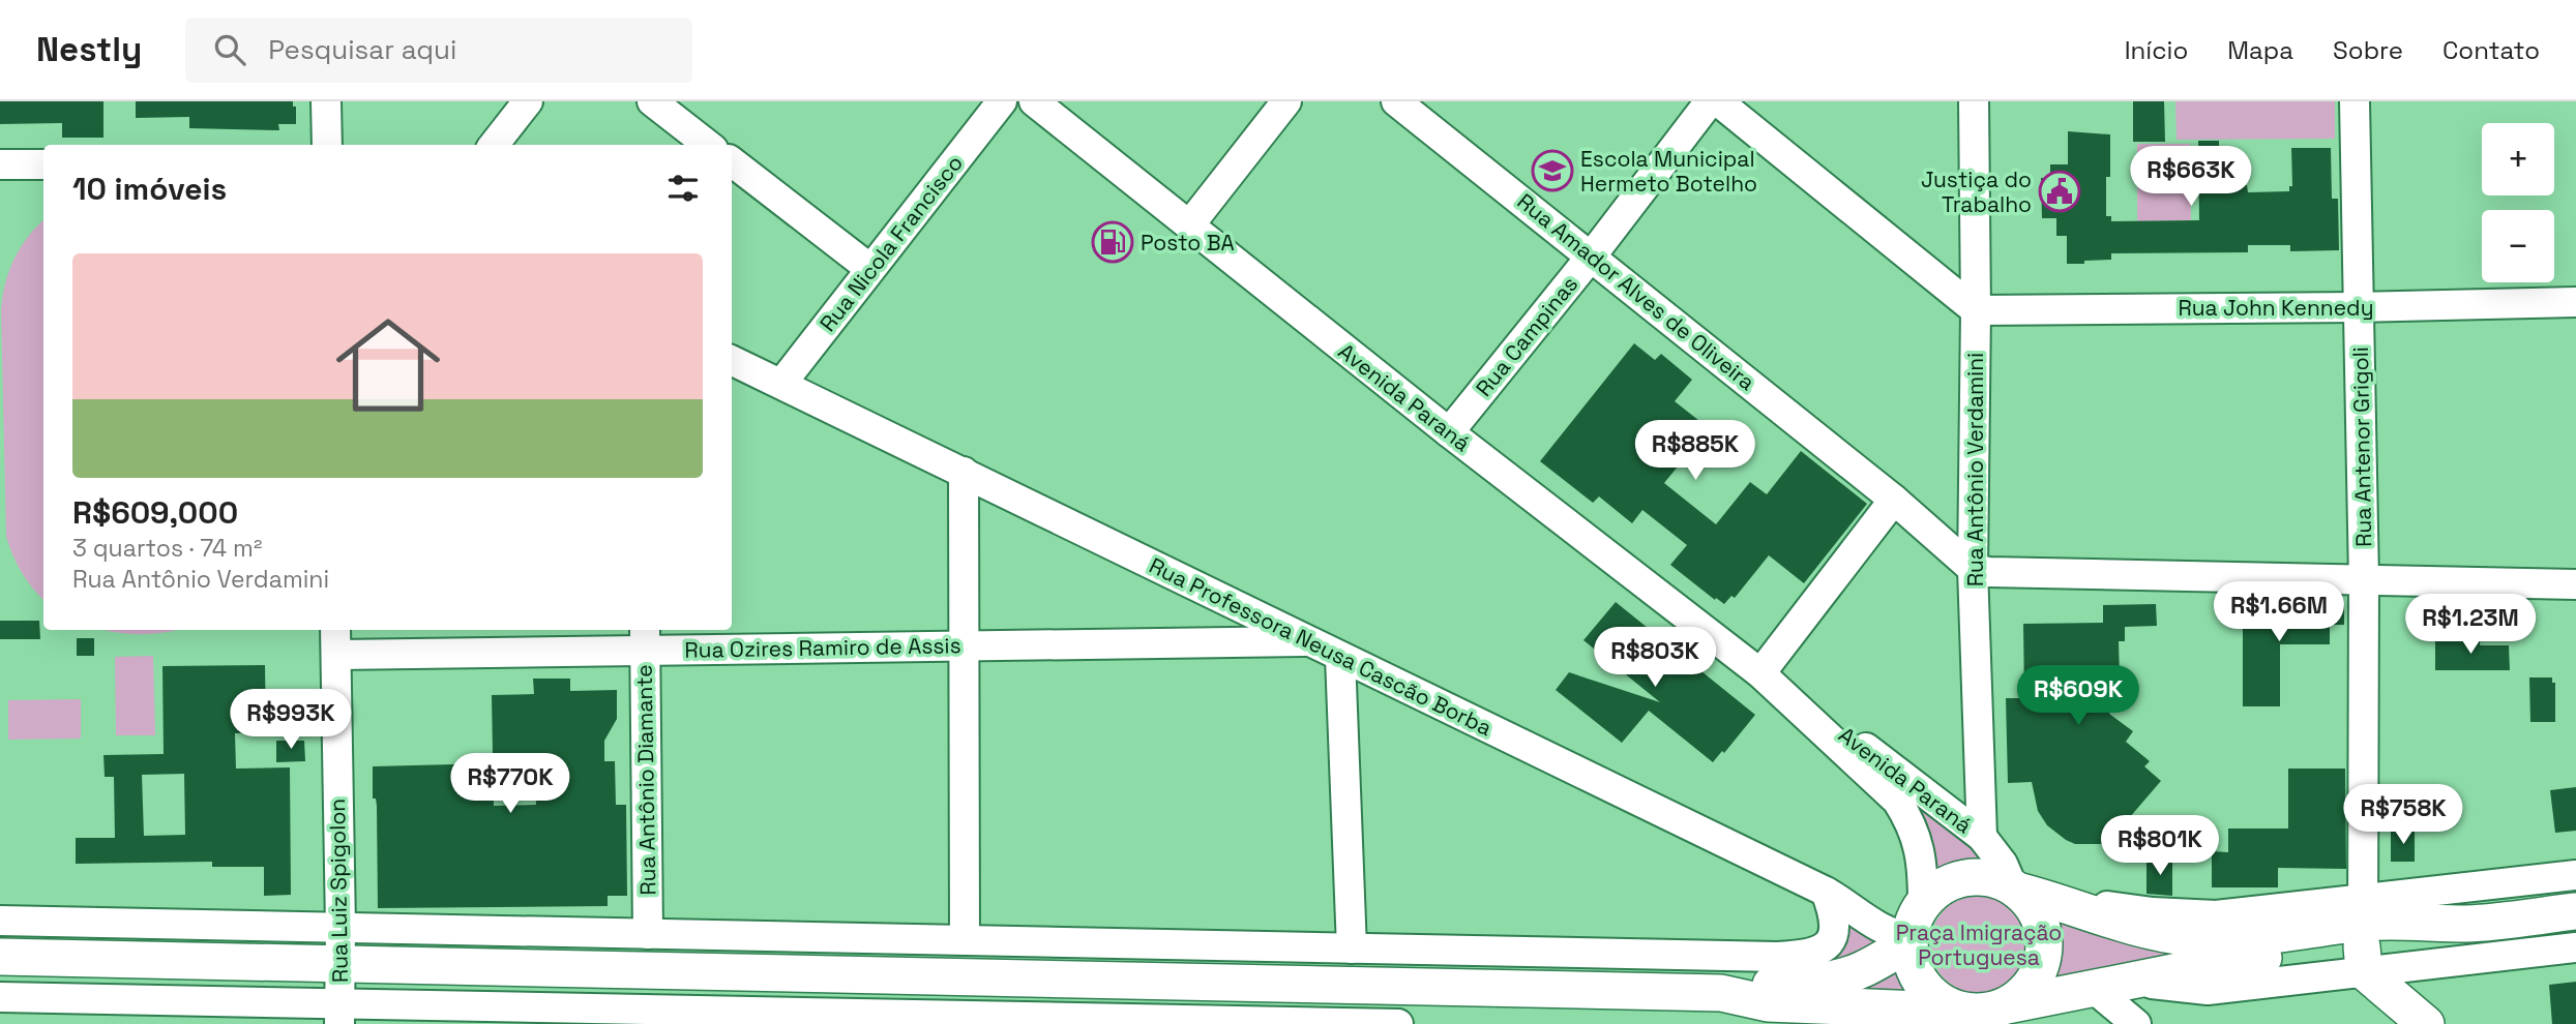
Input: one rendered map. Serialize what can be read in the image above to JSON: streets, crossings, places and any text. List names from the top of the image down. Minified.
{"streets":{"street":["Rua Nicola Francisco","Rua Amador Alves de Oliveira","Rua John Kennedy","Rua Campinas","Avenida Paraná","Rua Antenor Grigoli","Rua Antônio Verdamini","Rua Professora Neusa Cascão Borba","Rua Ozires Ramiro de Assis","Rua Antônio Diamante","Rua Luiz Spigolon"]},"crossings":[["Rua Nicola Francisco","Rua Professora Neusa Cascão Borba"],["Rua Amador Alves de Oliveira","Rua Campinas"],["Rua Amador Alves de Oliveira","Rua Antônio Verdamini"],["Rua John Kennedy","Rua Antenor Grigoli"],["Rua John Kennedy","Rua Antônio Verdamini"],["Rua Campinas","Avenida Paraná"],["Avenida Paraná","Rua Antônio Verdamini"],["Avenida Paraná","Rua Professora Neusa Cascão Borba"],["Rua Professora Neusa Cascão Borba","Rua Ozires Ramiro de Assis"],["Rua Ozires Ramiro de Assis","Rua Antônio Diamante"],["Rua Ozires Ramiro de Assis","Rua Luiz Spigolon"]],"parks":["Praça Imigração Portuguesa"],"places":{"school or university":["Escola Municipal Hermeto Botelho"],"public building":["Justiça do Trabalho"],"fuel station":["Posto BA"]},"page":{"header":"Nestly","search":"Pesquisar aqui","nav":["Início","Mapa","Sobre","Contato"],"map_buttons":["+","−"],"heading":"10 imóveis","price":["R$663K","R$885K","R$1.66M","R$1.23M","R$803K","R$609K","R$993K","R$770K","R$758K","R$801K"],"list":[{"name":"R$609,000","note":"3 quartos · 74 m² · Rua Antônio Verdamini"}]}}
